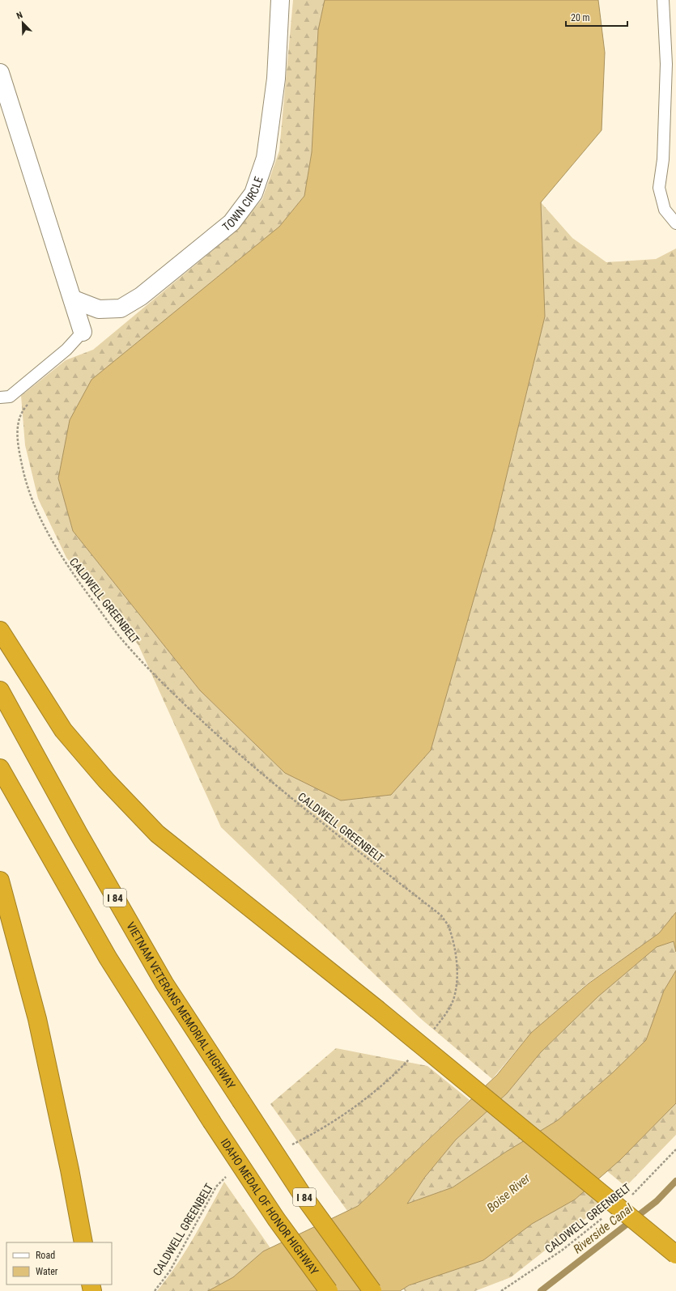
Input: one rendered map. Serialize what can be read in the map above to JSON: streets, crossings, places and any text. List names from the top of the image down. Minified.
{"streets":{"highway":["I 84","VIETNAM VETERANS MEMORIAL HIGHWAY","IDAHO MEDAL OF HONOR HIGHWAY"],"street":["TOWN CIRCLE"],"path":["CALDWELL GREENBELT"]},"water":["Boise River","Riverside Canal"],"legend":["Road","Water"],"scale_bar":"20 m","north":"top left"}
